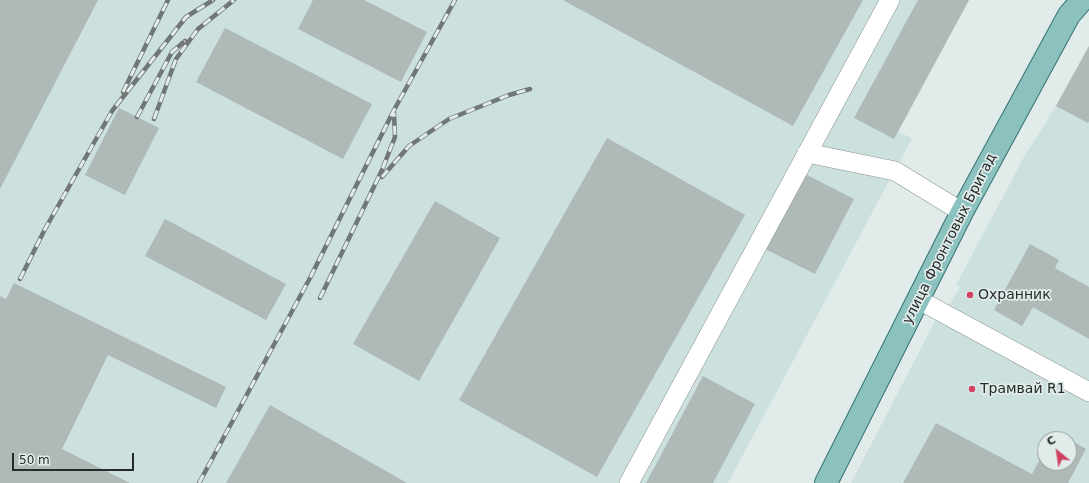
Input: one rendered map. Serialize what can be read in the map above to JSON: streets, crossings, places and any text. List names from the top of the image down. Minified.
{"streets":{"main road":["улица Фронтовых Бригад"]},"places":["Охранник","Трамвай R1"],"scale_bar":"50 m","north":"top left"}
